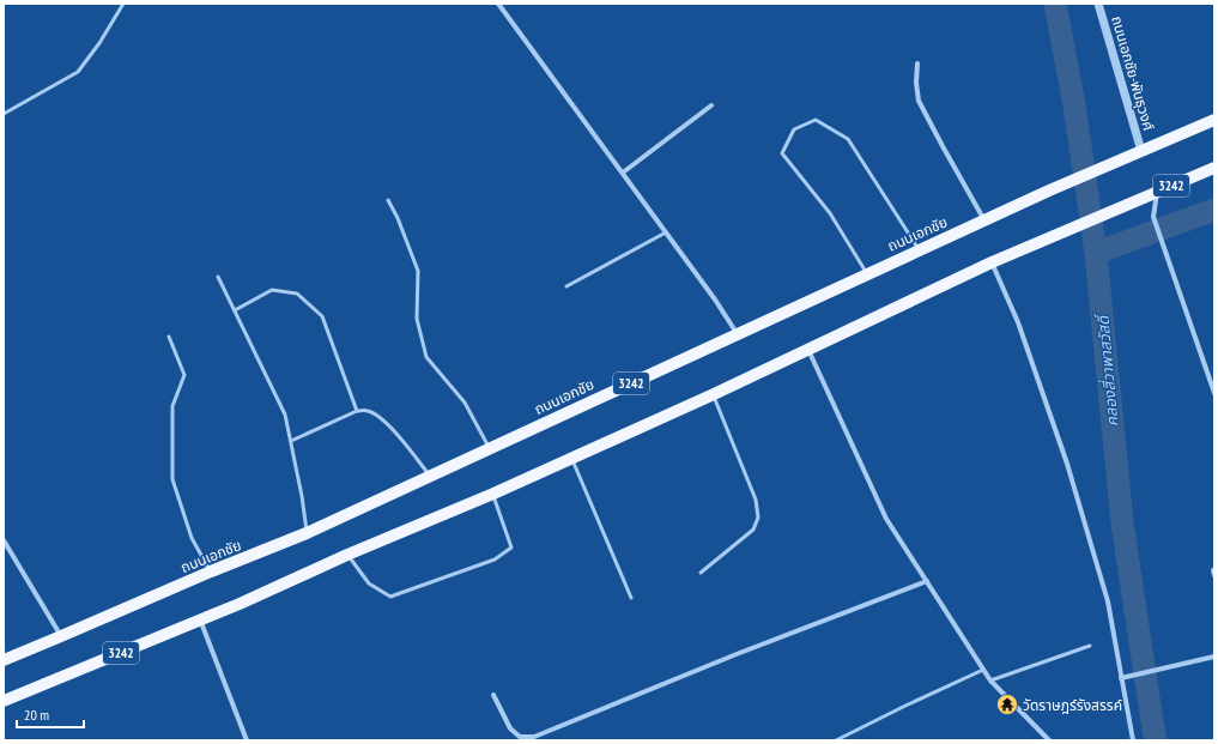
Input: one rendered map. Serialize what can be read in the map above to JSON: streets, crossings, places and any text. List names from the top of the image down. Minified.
{"streets":{"main road":["3242","ถนนเอกชัย"],"street":["ถนนเอกชัย-พันธุวงศ์"]},"crossings":[["ถนนเอกชัย-พันธุวงศ์","ถนนเอกชัย"]],"water":["คลองสี่วาพาสวัสดิ์"],"places":{"temple":["วัดราษฎร์รังสรรค์"]},"scale_bar":"20 m"}
